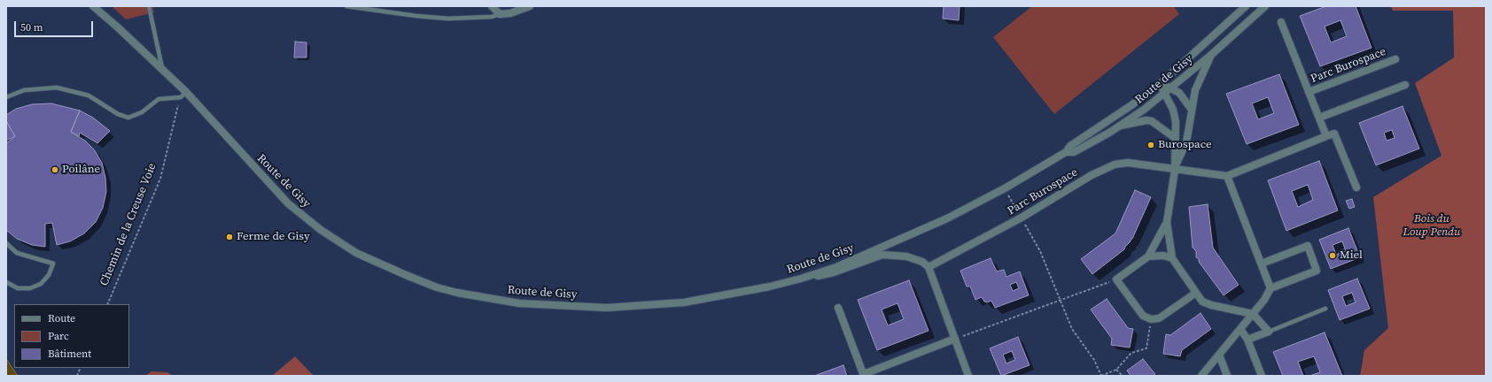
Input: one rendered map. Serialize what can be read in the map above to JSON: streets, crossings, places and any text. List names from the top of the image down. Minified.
{"streets":{"street":["Parc Burospace","Route de Gisy"],"path":["Chemin de la Creuse Voie"]},"crossings":[["Route de Gisy","Chemin de la Creuse Voie"]],"parks":["Bois du Loup Pendu"],"places":["Burospace","Poilâne","Ferme de Gisy","Miel"],"legend":["Route","Parc","Bâtiment"],"scale_bar":"50 m"}
